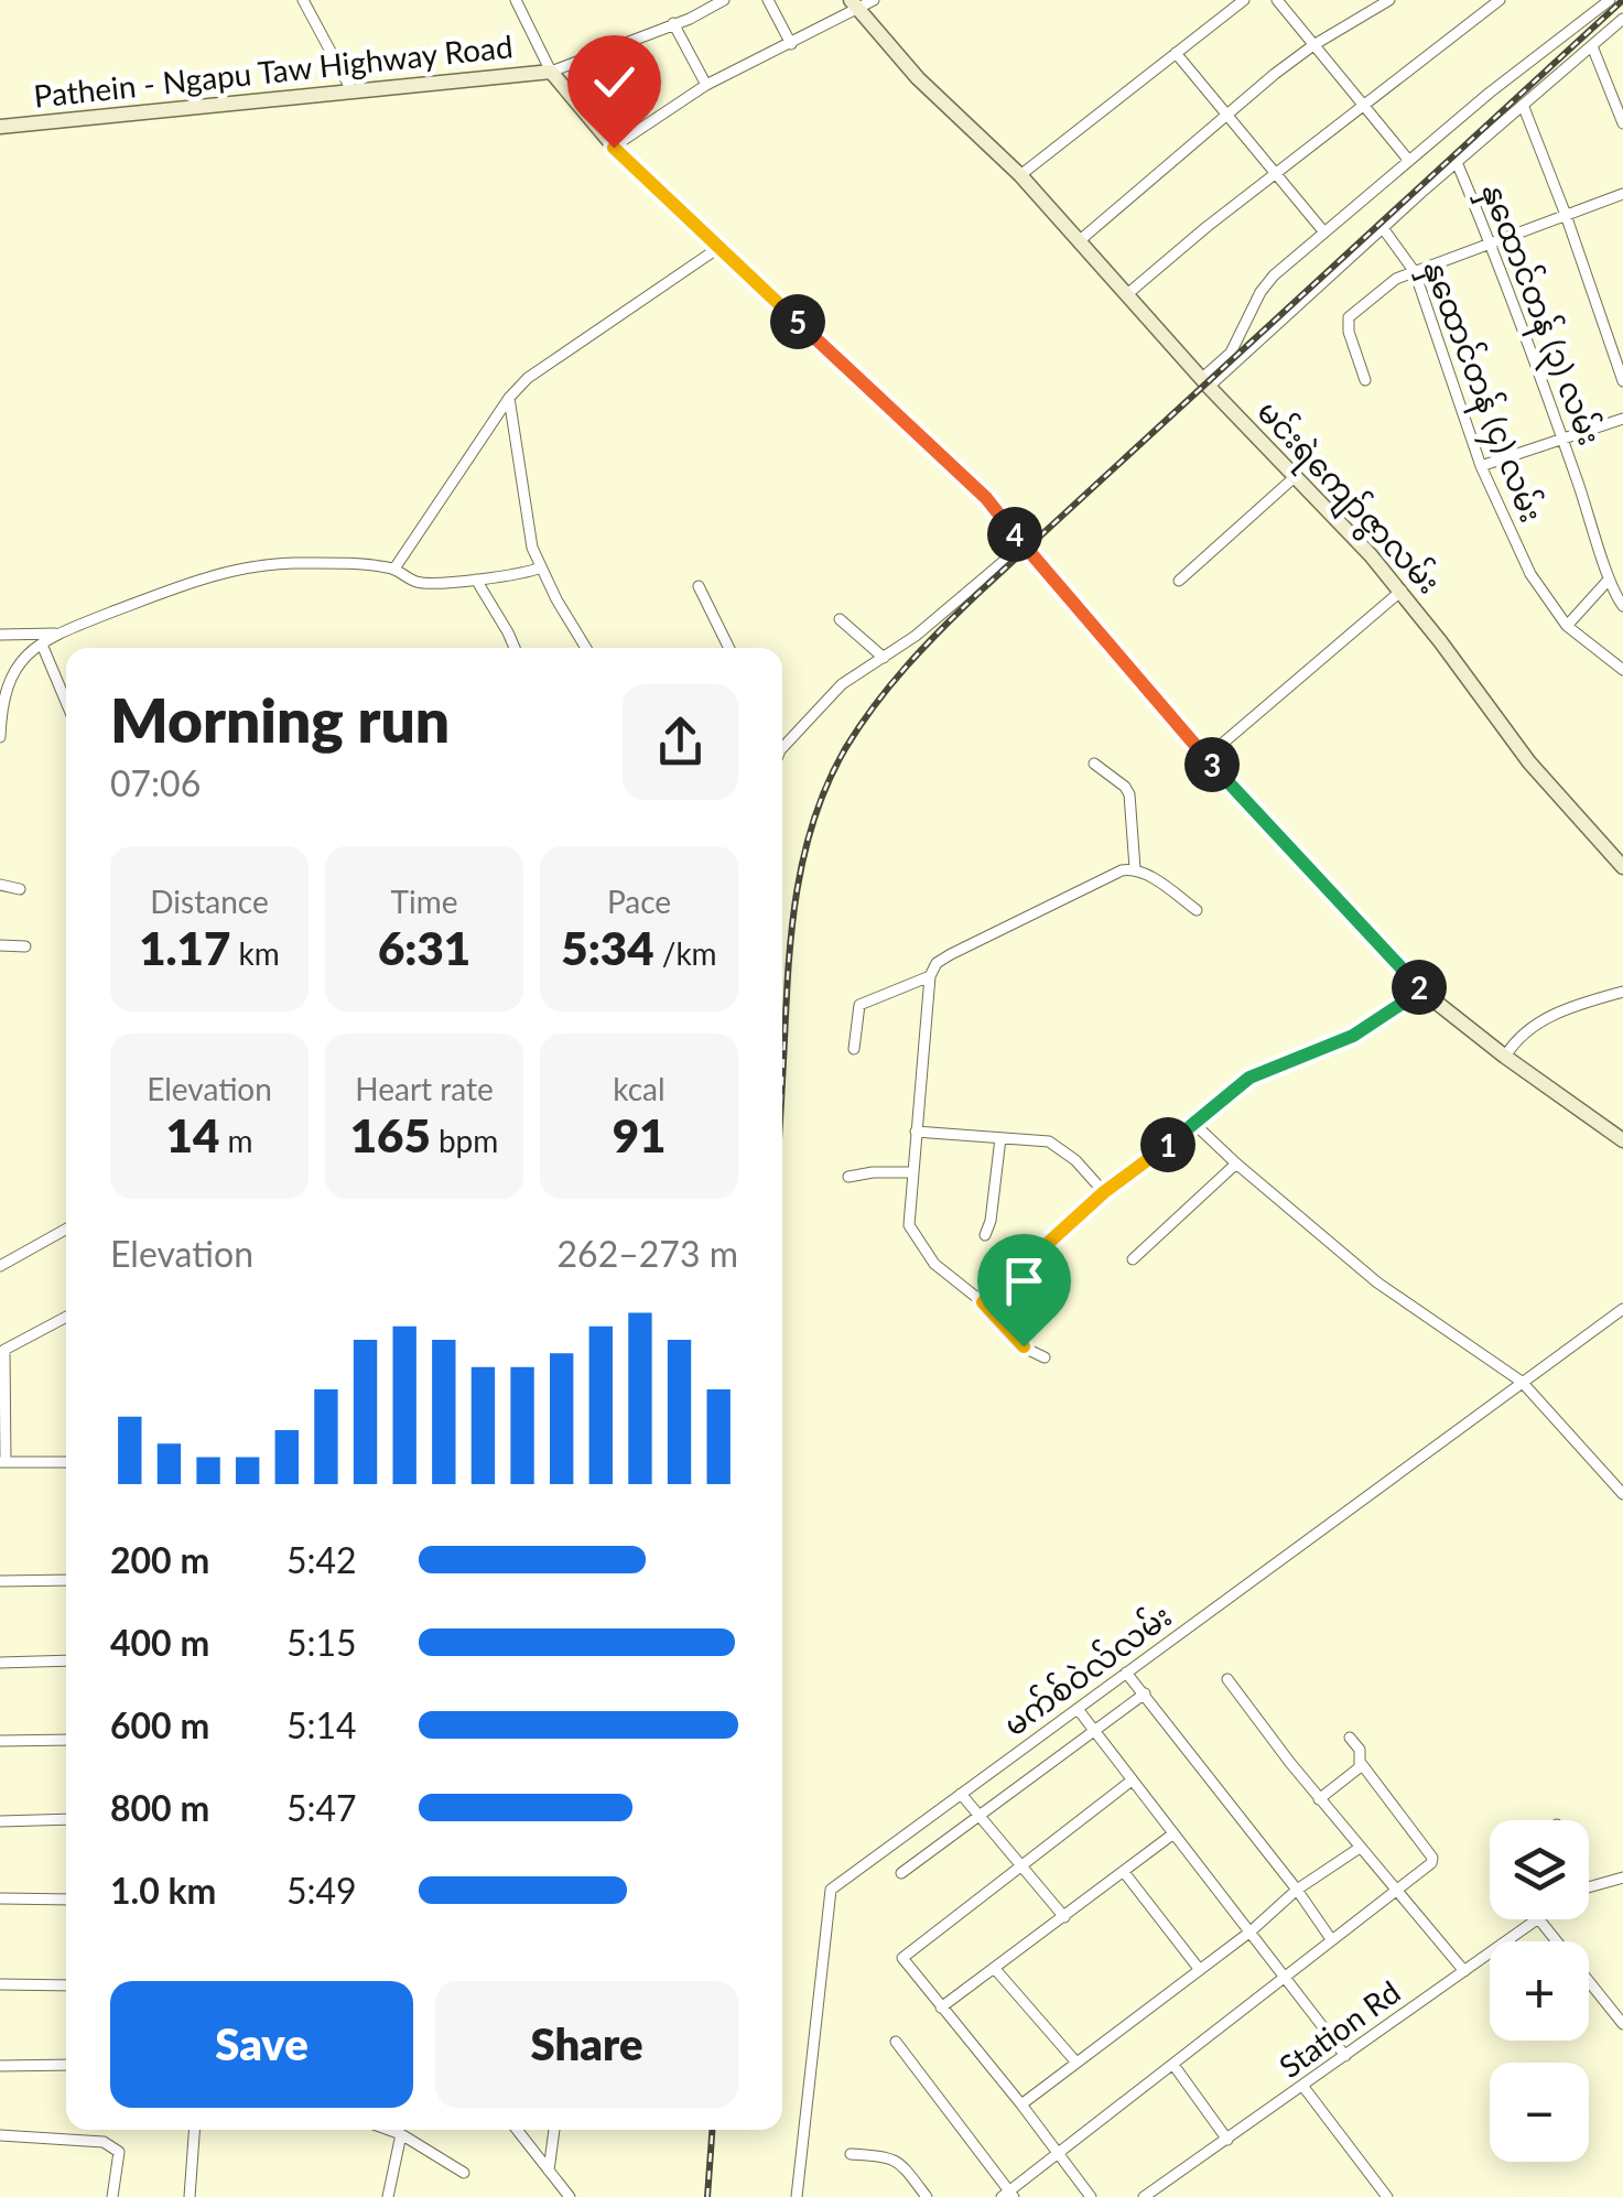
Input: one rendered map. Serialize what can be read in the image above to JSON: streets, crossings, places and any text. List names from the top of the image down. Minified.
{"streets":{"main road":["Pathein - Ngapu Taw Highway Road","မင်းရဲကျော်ဇွာလမ်း"],"street":["နှထောင်တန် (၃) လမ်း","နှထောင်တန် (၄) လမ်း","မက်စ်ဝဲလ်လမ်း","Station Rd"]},"page":{"pins":["5","4","3","2","1"],"heading":["Morning run","07:06"],"stats":[["Distance","1.17 km"],["Time","6:31"],["Pace","5:34 /km"],["Elevation","14 m"],["Heart rate","165 bpm"],["kcal","91"]],"chart":["Elevation","262–273 m"],"list":[{"name":"200 m","note":"5:42"},{"name":"400 m","note":"5:15"},{"name":"600 m","note":"5:14"},{"name":"800 m","note":"5:47"},{"name":"1.0 km","note":"5:49"}],"map_buttons":["+","−"],"buttons":["Save","Share"]}}
